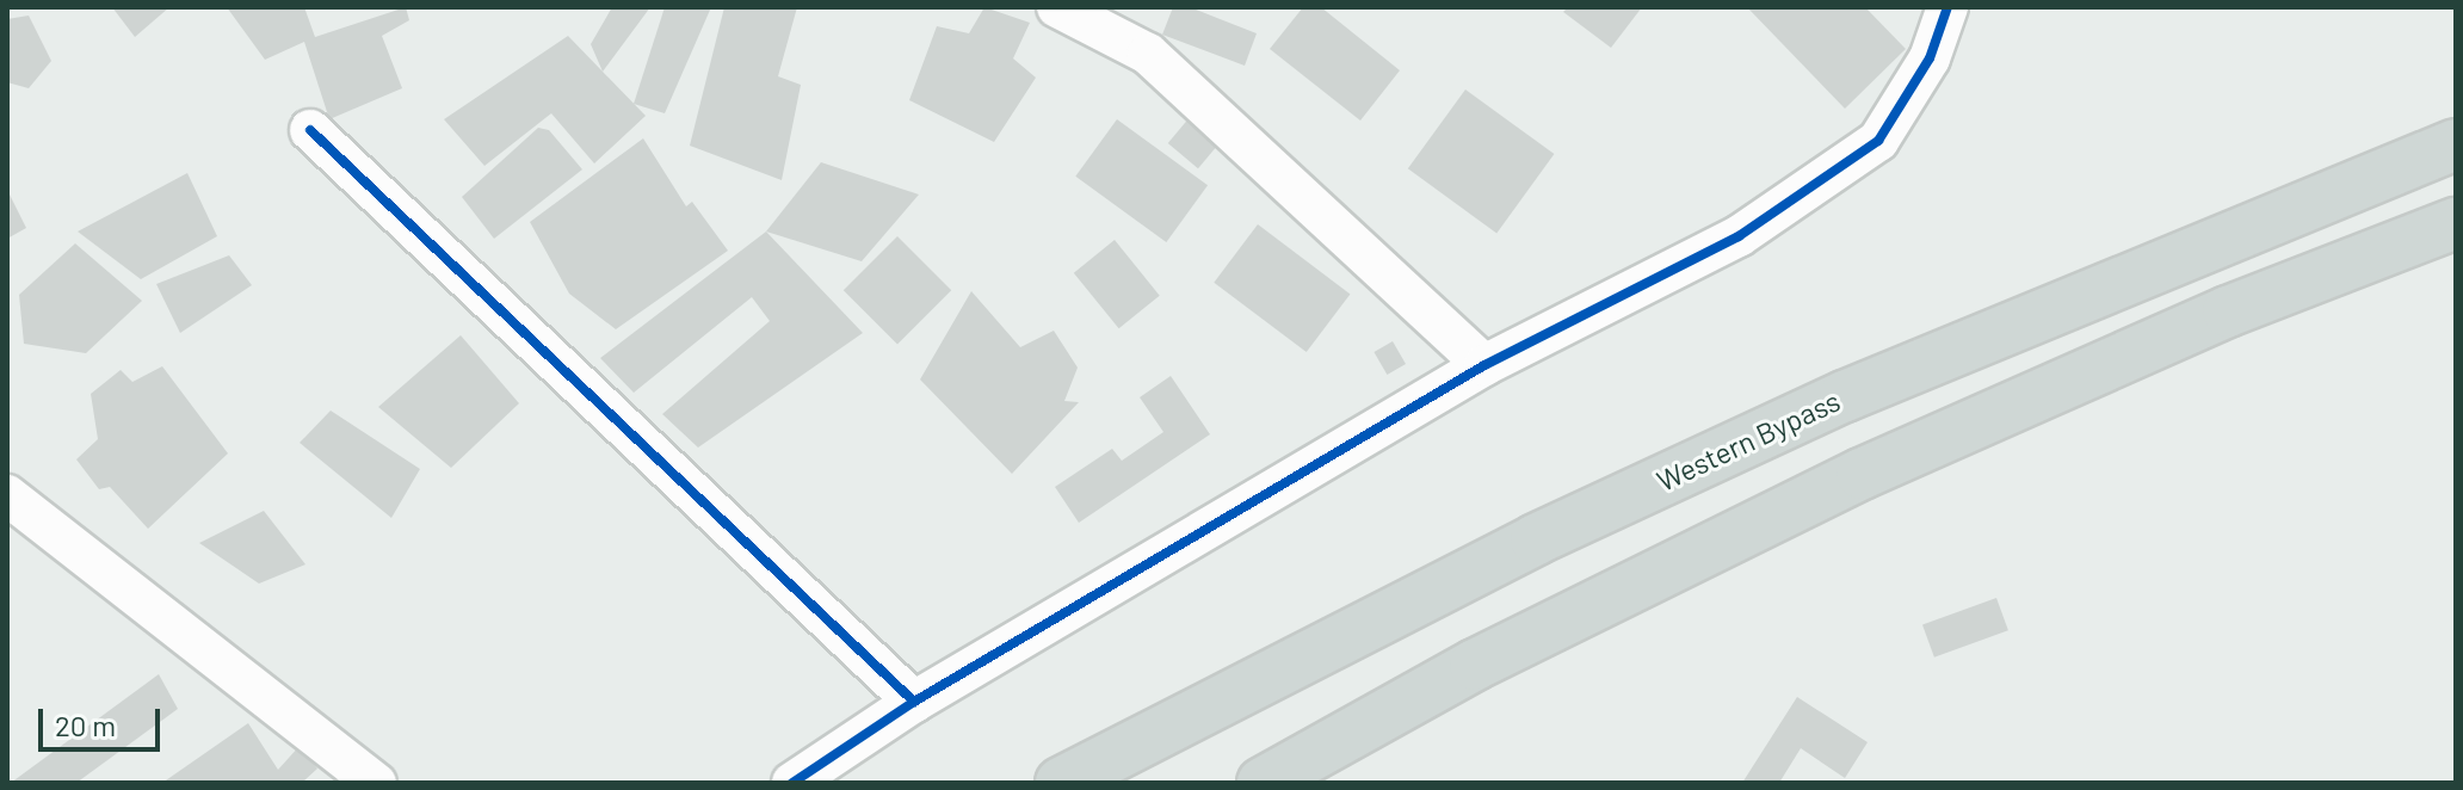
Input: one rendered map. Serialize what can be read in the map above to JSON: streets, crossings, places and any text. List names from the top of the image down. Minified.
{"streets":{"main road":["Western Bypass"]},"scale_bar":"20 m"}
